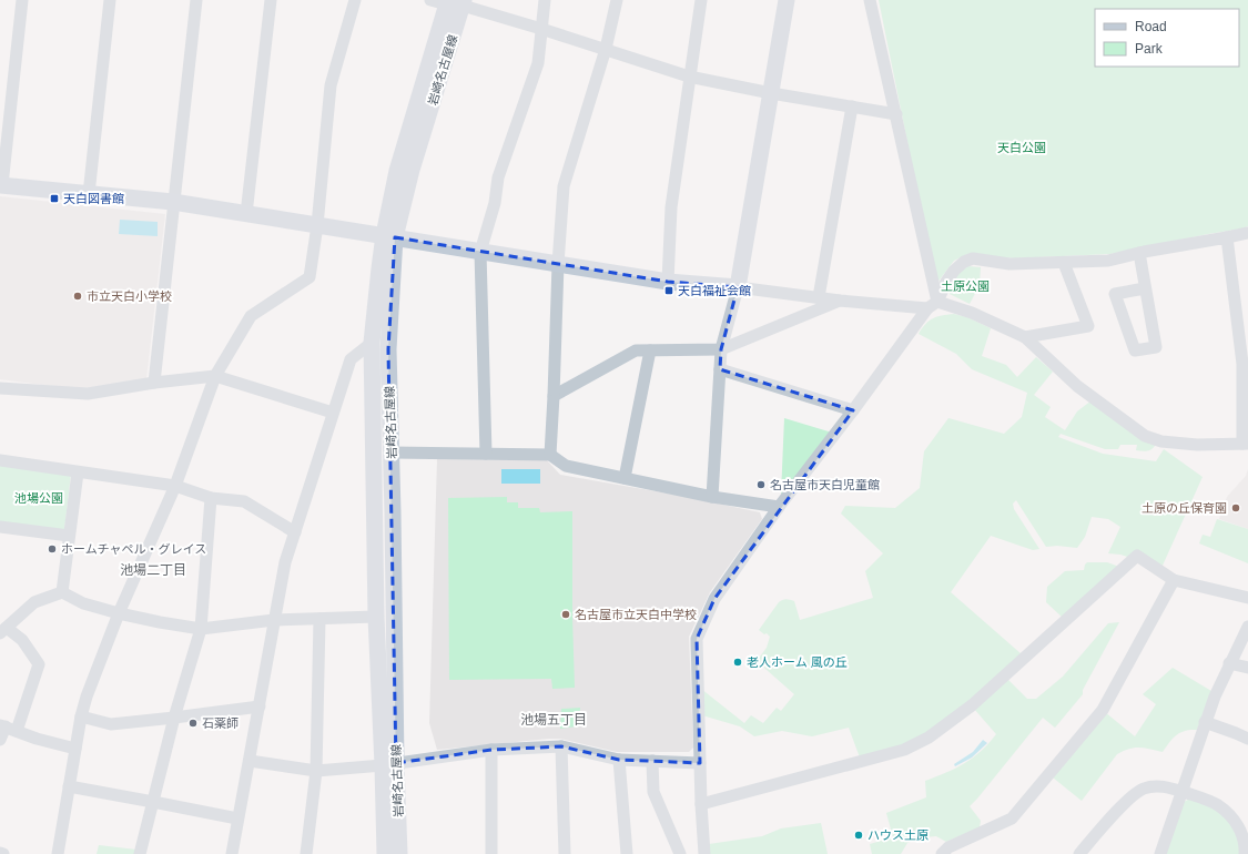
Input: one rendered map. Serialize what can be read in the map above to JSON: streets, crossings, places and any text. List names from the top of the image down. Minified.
{"streets":{"main road":["岩崎名古屋線"]},"districts":["池場二丁目","池場五丁目"],"parks":["天白公園","土原公園","池場公園"],"places":{"transit":["天白図書館","天白福祉会館"],"other":["市立天白小学校","名古屋市天白児童館","土原の丘保育園","ホームチャペル・グレイス","名古屋市立天白中学校","老人ホーム 風の丘","石薬師","ハウス土原"]},"legend":["Road","Park"]}
